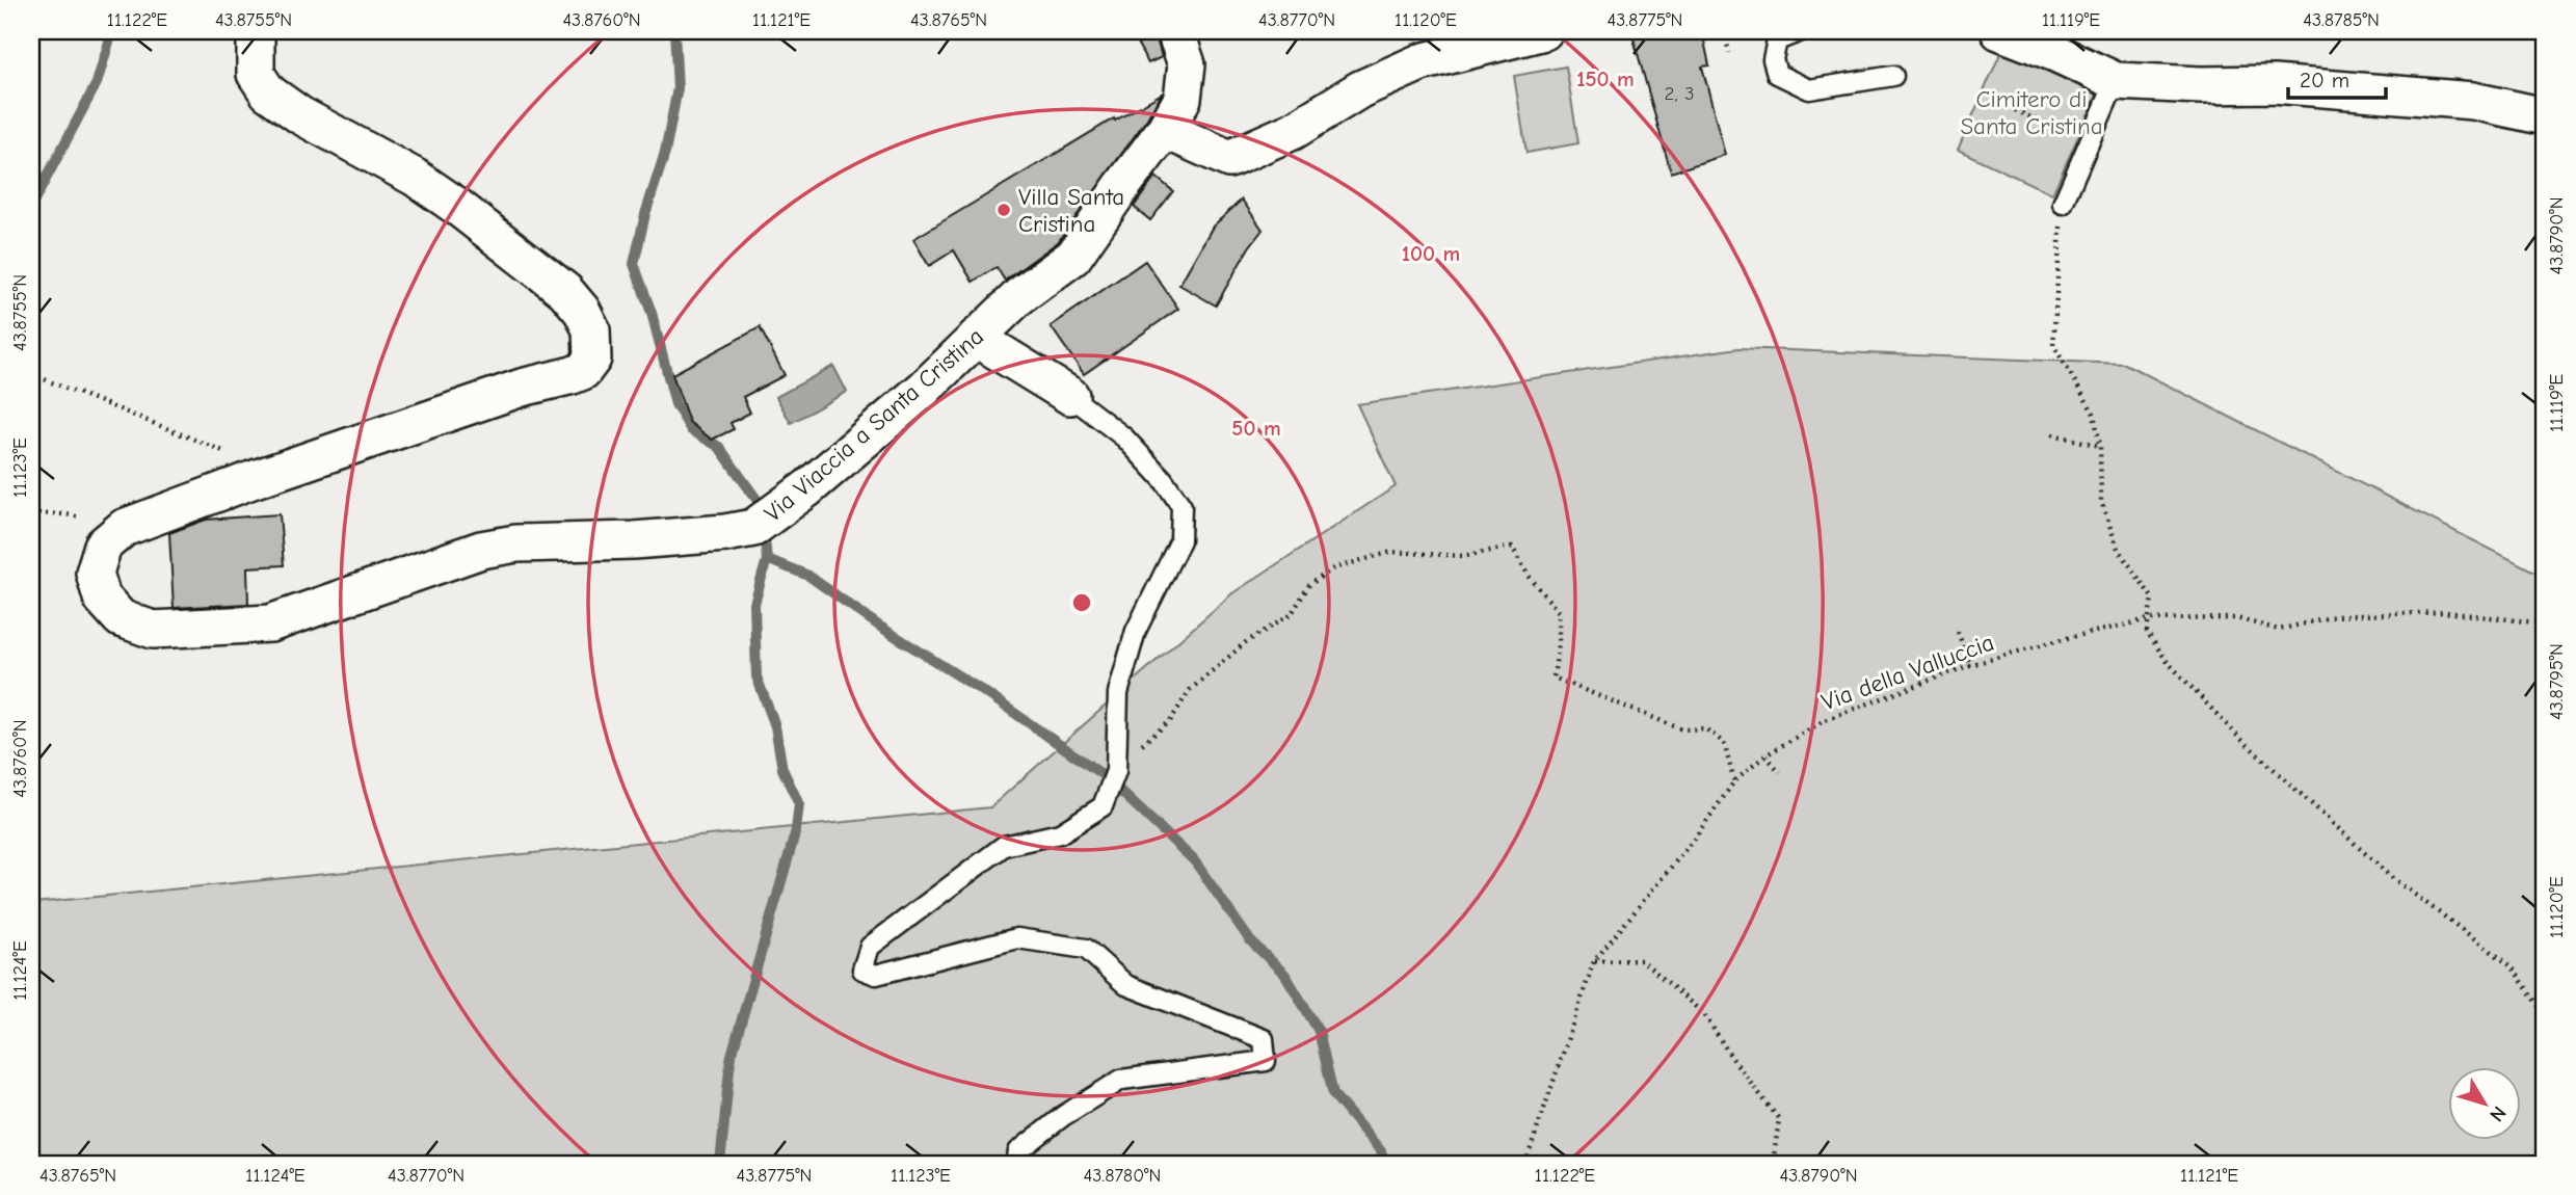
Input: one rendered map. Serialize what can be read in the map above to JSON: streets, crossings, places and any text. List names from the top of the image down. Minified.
{"streets":{"street":["Via Viaccia a Santa Cristina"],"path":["Via della Valluccia"]},"parks":["Cimitero di Santa Cristina"],"places":["Villa Santa Cristina"],"house_numbers":["2, 3"],"scale_bar":"20 m","north":"bottom right","coordinates":["11.122°E","43.8755°N","43.8760°N","11.121°E","43.8765°N","43.8770°N","11.120°E","43.8775°N","11.119°E","43.8785°N","43.8790°N","11.123°E","43.8795°N","11.124°E","43.8780°N"],"rings":["150 m","100 m","50 m"]}
